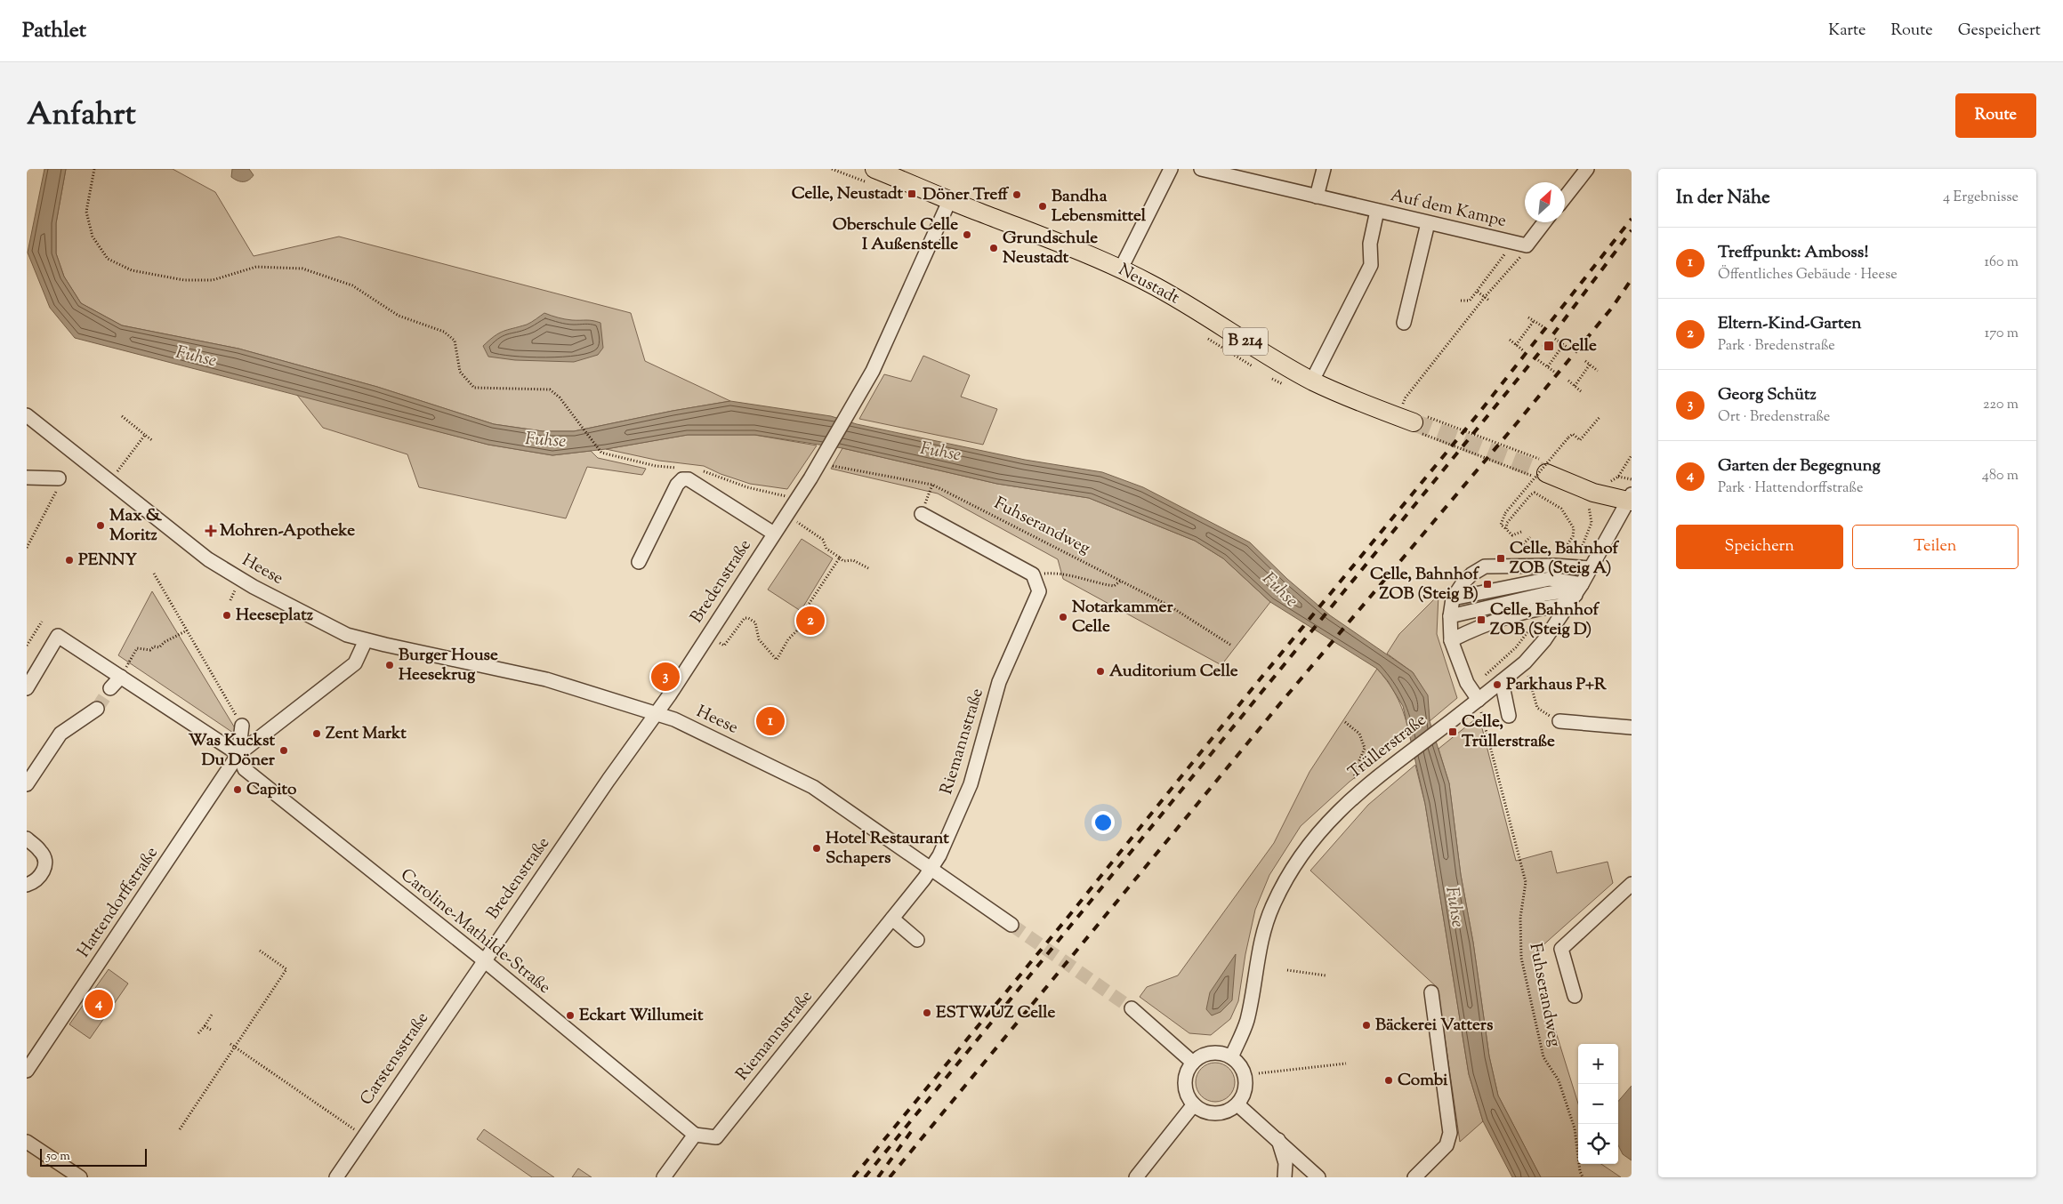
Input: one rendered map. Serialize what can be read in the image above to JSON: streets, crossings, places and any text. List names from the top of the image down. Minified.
{"streets":{"main road":["Neustadt","B 214"],"street":["Auf dem Kampe","Heese","Bredenstraße","Riemannstraße","Trüllerstraße","Hattendorffstraße","Caroline-Mathilde-Straße","Carstensstraße"],"path":["Fuhserandweg"]},"crossings":[["Auf dem Kampe","Neustadt"],["Auf dem Kampe","B 214"],["Neustadt","B 214"],["Neustadt","Bredenstraße"],["Fuhserandweg","Bredenstraße"],["Fuhserandweg","Trüllerstraße"],["Heese","Bredenstraße"],["Heese","Riemannstraße"],["Bredenstraße","Caroline-Mathilde-Straße"],["Bredenstraße","Carstensstraße"],["Riemannstraße","Caroline-Mathilde-Straße"],["Hattendorffstraße","Caroline-Mathilde-Straße"],["Caroline-Mathilde-Straße","Carstensstraße"]],"water":["Fuhse"],"places":{"transit":["Celle, Neustadt","Celle","Celle, Bahnhof ZOB (Steig A)","Celle, Bahnhof ZOB (Steig B)","Celle, Bahnhof ZOB (Steig D)","Celle, Trüllerstraße"],"other":["Döner Treff","Bandha Lebensmittel","Oberschule Celle I Außenstelle","Grundschule Neustadt","Max & Moritz","PENNY","Heeseplatz","Notarkammer Celle","Burger House Heesekrug","Auditorium Celle","Parkhaus P+R","Zent Markt","Was Kuckst Du Döner","Capito","Hotel Restaurant Schapers","ESTW UZ Celle","Eckart Willumeit","Bäckerei Vatters","Combi"],"health":["Mohren-Apotheke"]},"scale_bar":"50 m","north":"top right","page":{"header":"Pathlet","nav":["Karte","Route","Gespeichert"],"title":"Anfahrt","buttons":["Route",["Speichern","Teilen"]],"heading":["In der Nähe","4 Ergebnisse"],"list":[{"mark":"1","name":"Treffpunkt: Amboss!","note":"Öffentliches Gebäude · Heese","value":"160 m"},{"mark":"2","name":"Eltern-Kind-Garten","note":"Park · Bredenstraße","value":"170 m"},{"mark":"3","name":"Georg Schütz","note":"Ort · Bredenstraße","value":"220 m"},{"mark":"4","name":"Garten der Begegnung","note":"Park · Hattendorffstraße","value":"480 m"}],"pins":["2","3","1","4"],"map_buttons":["+","−"],"scale":"50 m"}}
